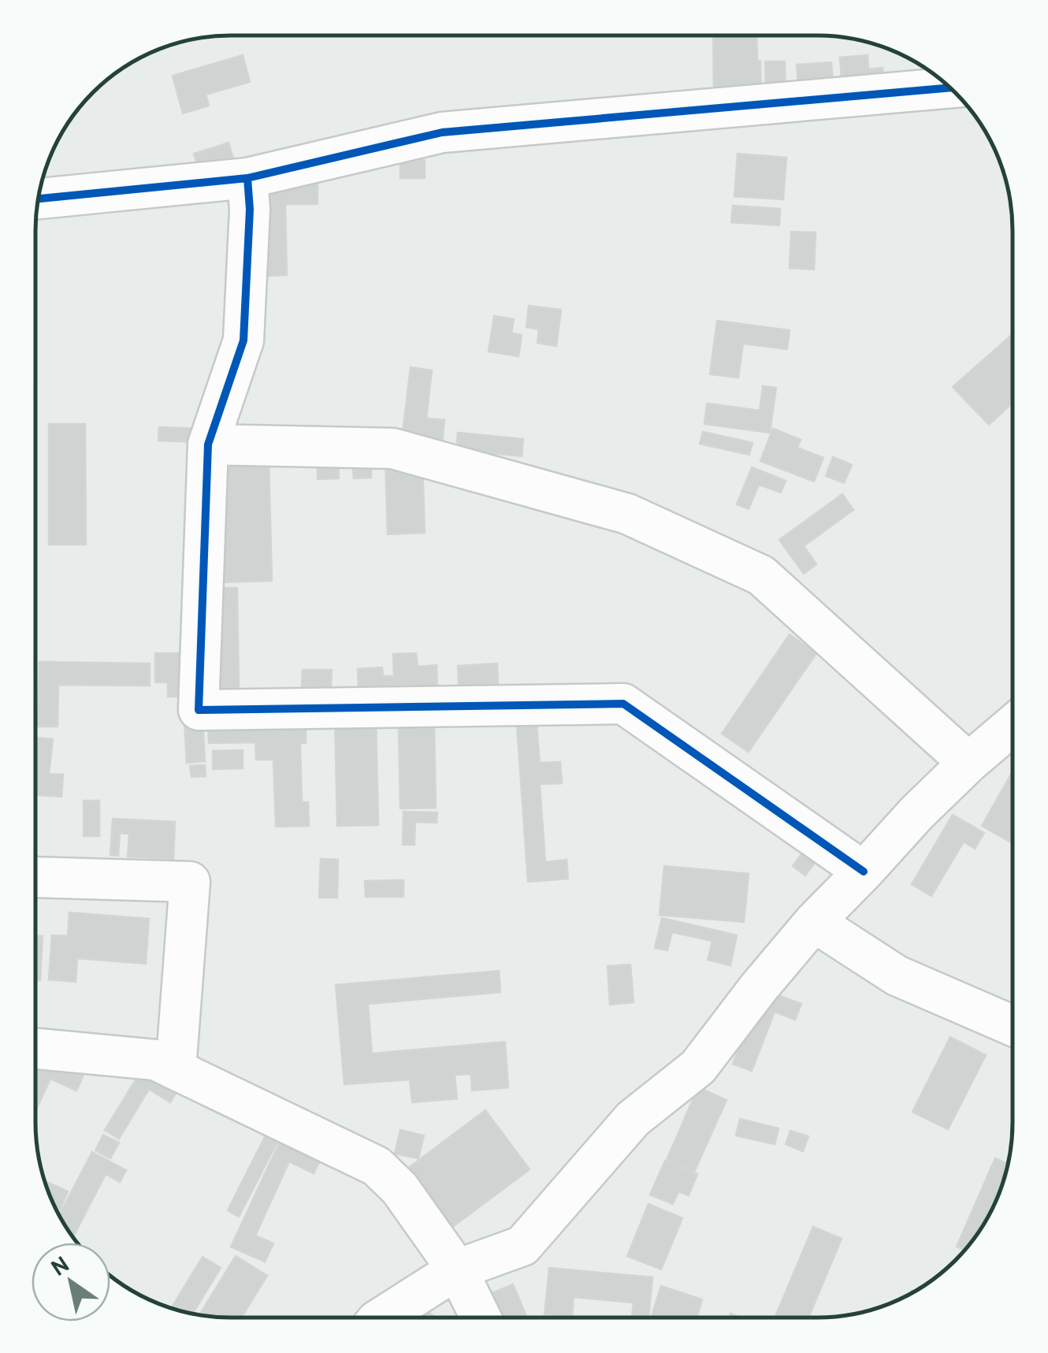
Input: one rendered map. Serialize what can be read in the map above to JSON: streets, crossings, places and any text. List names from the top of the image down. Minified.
{"north":"top left"}
